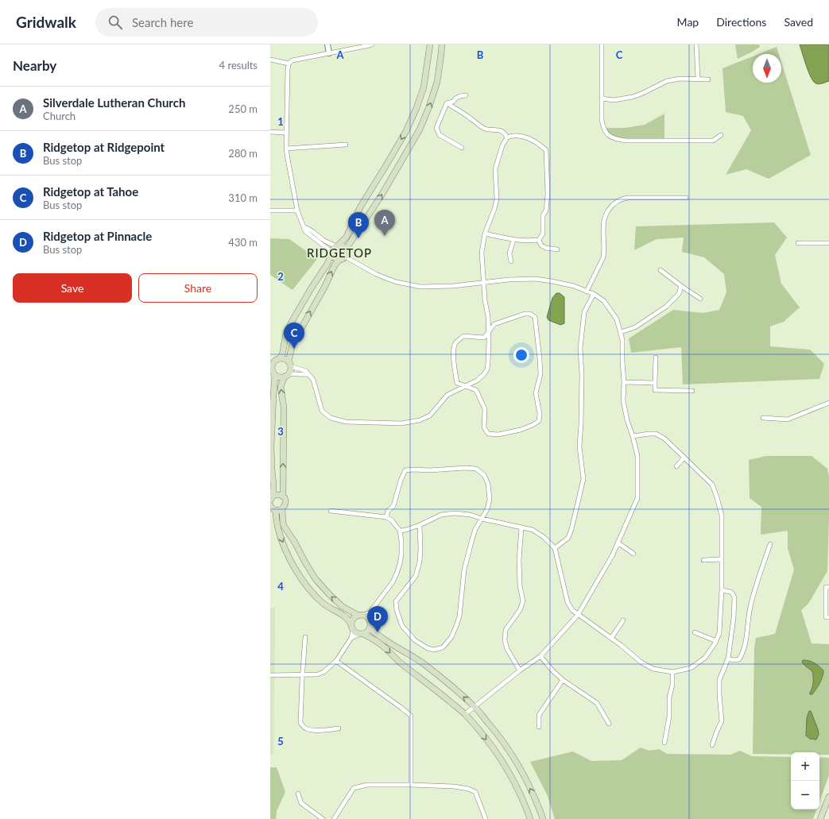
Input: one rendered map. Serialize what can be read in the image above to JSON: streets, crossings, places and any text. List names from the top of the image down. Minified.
{"districts":["RIDGETOP"],"north":"bottom","page":{"header":"Gridwalk","search":"Search here","nav":["Map","Directions","Saved"],"heading":["Nearby","4 results"],"list":[{"mark":"A","name":"Silverdale Lutheran Church","note":"Church","value":"250 m"},{"mark":"B","name":"Ridgetop at Ridgepoint","note":"Bus stop","value":"280 m"},{"mark":"C","name":"Ridgetop at Tahoe","note":"Bus stop","value":"310 m"},{"mark":"D","name":"Ridgetop at Pinnacle","note":"Bus stop","value":"430 m"}],"pins":["A","B","C","D"],"buttons":["Save","Share"],"map_buttons":["+","−"]},"grid":{"columns":["A","B","C"],"rows":["1","2","3","4","5"]}}
